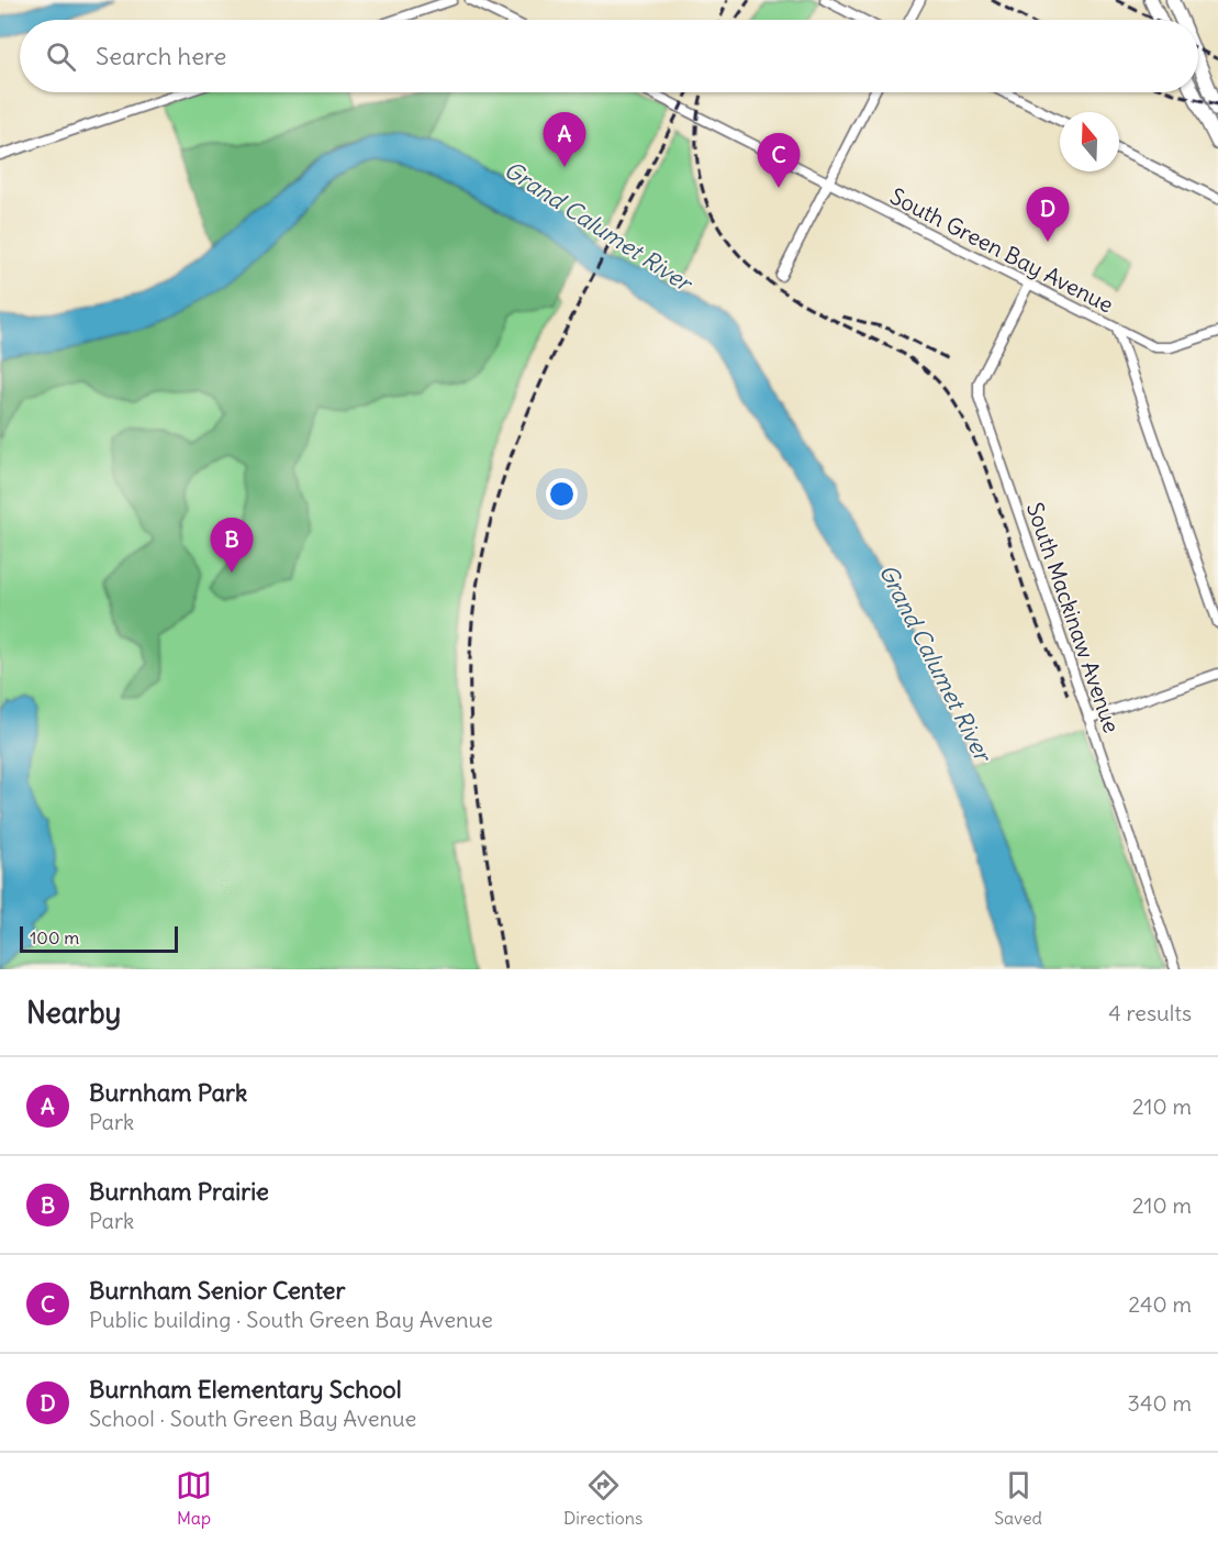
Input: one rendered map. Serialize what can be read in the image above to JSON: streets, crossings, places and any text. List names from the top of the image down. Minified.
{"streets":{"street":["South Green Bay Avenue","South Mackinaw Avenue"]},"crossings":[["South Green Bay Avenue","South Mackinaw Avenue"]],"water":["Grand Calumet River"],"scale_bar":"100 m","north":"top","page":{"search":"Search here","pins":["A","C","D","B"],"scale":"100 m","heading":["Nearby","4 results"],"list":[{"mark":"A","name":"Burnham Park","note":"Park","value":"210 m"},{"mark":"B","name":"Burnham Prairie","note":"Park","value":"210 m"},{"mark":"C","name":"Burnham Senior Center","note":"Public building · South Green Bay Avenue","value":"240 m"},{"mark":"D","name":"Burnham Elementary School","note":"School · South Green Bay Avenue","value":"340 m"}],"nav":["Map","Directions","Saved"]}}
